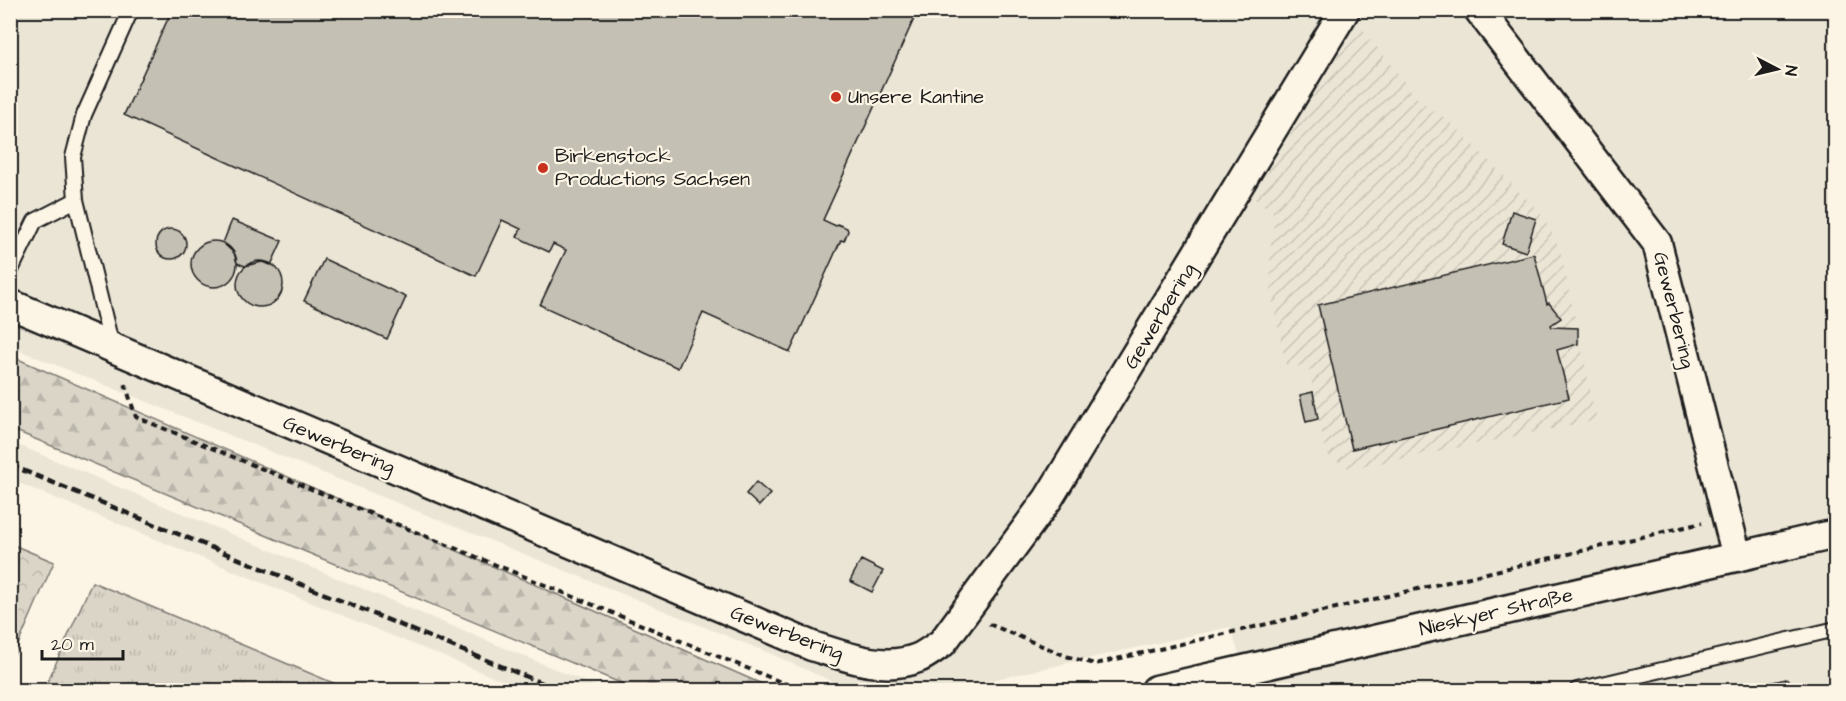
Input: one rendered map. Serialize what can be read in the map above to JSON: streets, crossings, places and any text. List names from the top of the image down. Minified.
{"streets":{"street":["Gewerbering","Nieskyer Straße"]},"crossings":[["Gewerbering","Nieskyer Straße"]],"places":["Unsere Kantine","Birkenstock Productions Sachsen"],"scale_bar":"20 m","north":"right"}
